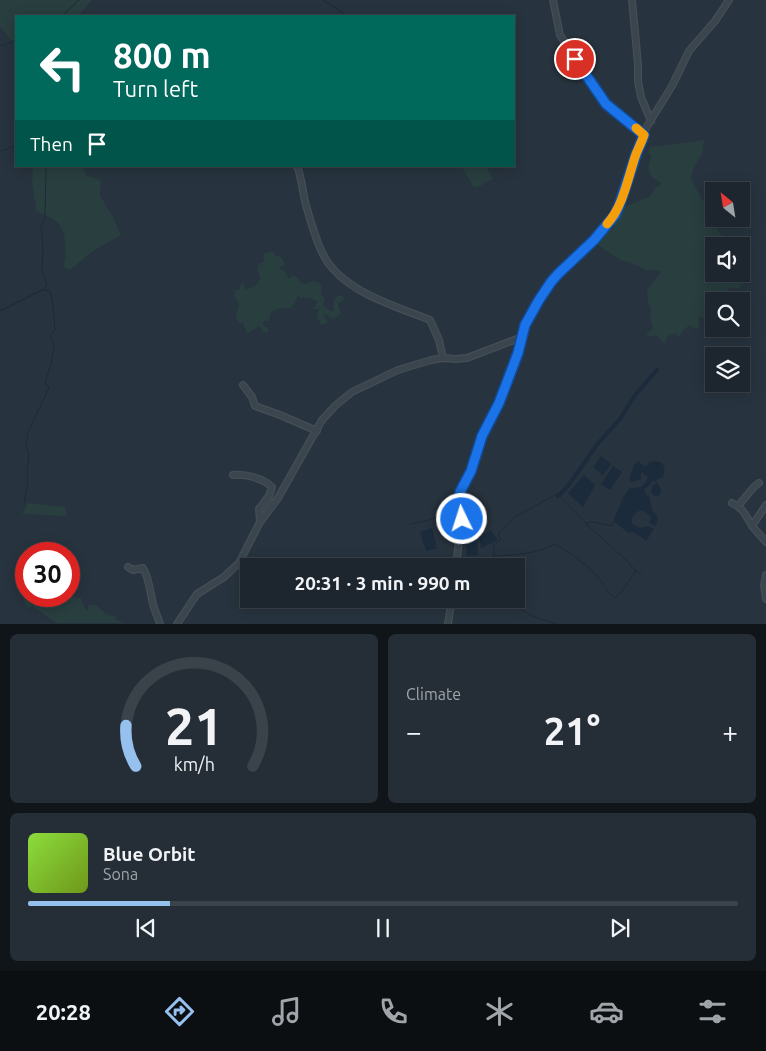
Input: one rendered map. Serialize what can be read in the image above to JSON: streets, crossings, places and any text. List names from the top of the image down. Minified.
{"north":"top left","page":{"turn":["800 m","Turn left"],"then":"Then","limit":"30","trip":"20:31 · 3 min · 990 m","tile":"Climate","heat":["−","21°","+"],"song":["Blue Orbit","Sona"],"tabs":"20:28","gauge":["21","km/h"]}}
